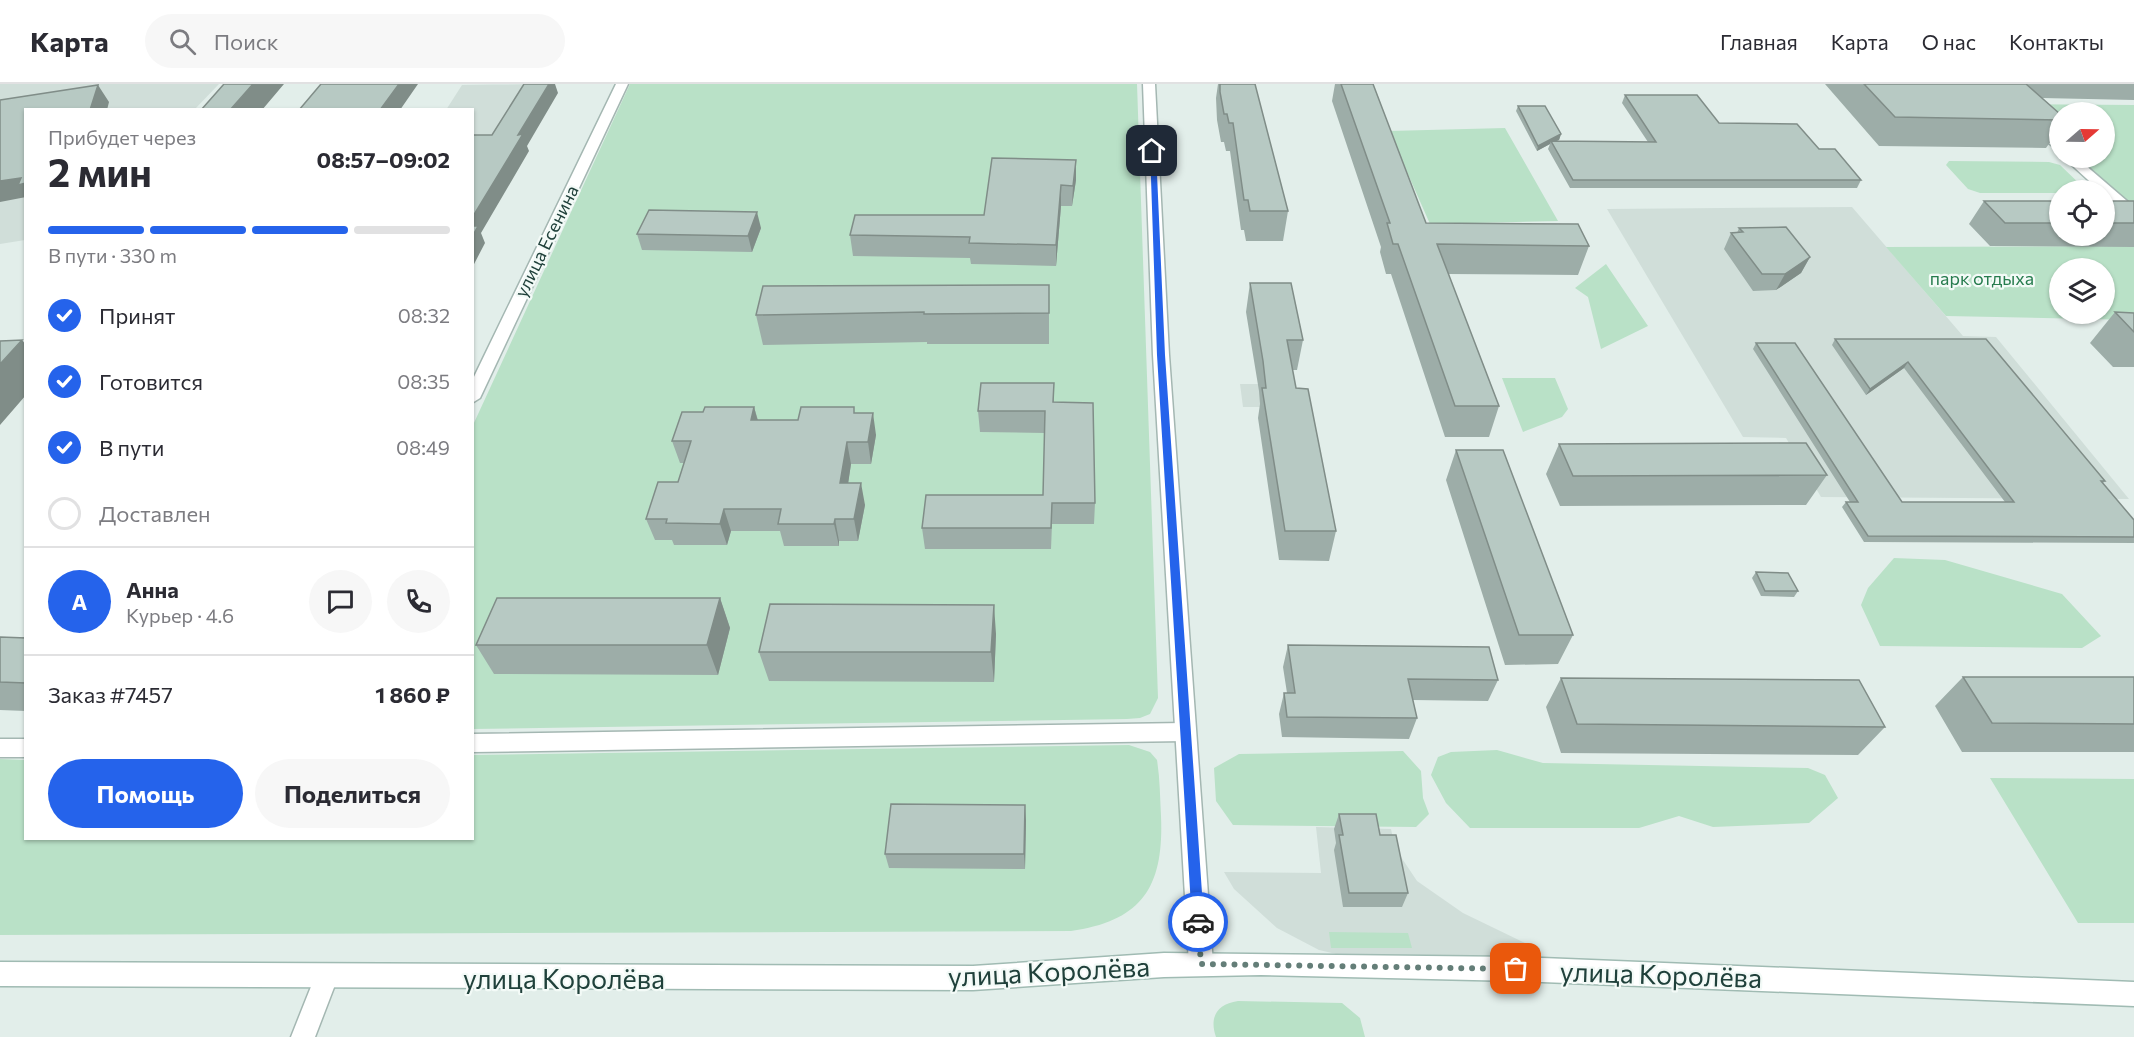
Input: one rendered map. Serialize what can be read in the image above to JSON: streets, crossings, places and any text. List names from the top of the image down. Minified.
{"streets":{"street":["улица Есенина","улица Королёва"]},"parks":["парк отдыха"],"north":"right","page":{"header":"Карта","search":"Поиск","nav":["Главная","Карта","О нас","Контакты"],"heading":["2 мин","Прибудет через","08:57–09:02"],"panel":["Анна","Курьер · 4.6","Заказ #7457","1 860 ₽"],"bar":"В пути · 330 m","list":[["Принят","08:32"],["Готовится","08:35"],["В пути","08:49"],"Доставлен"],"round":"А","buttons":["Помощь","Поделиться"]}}
